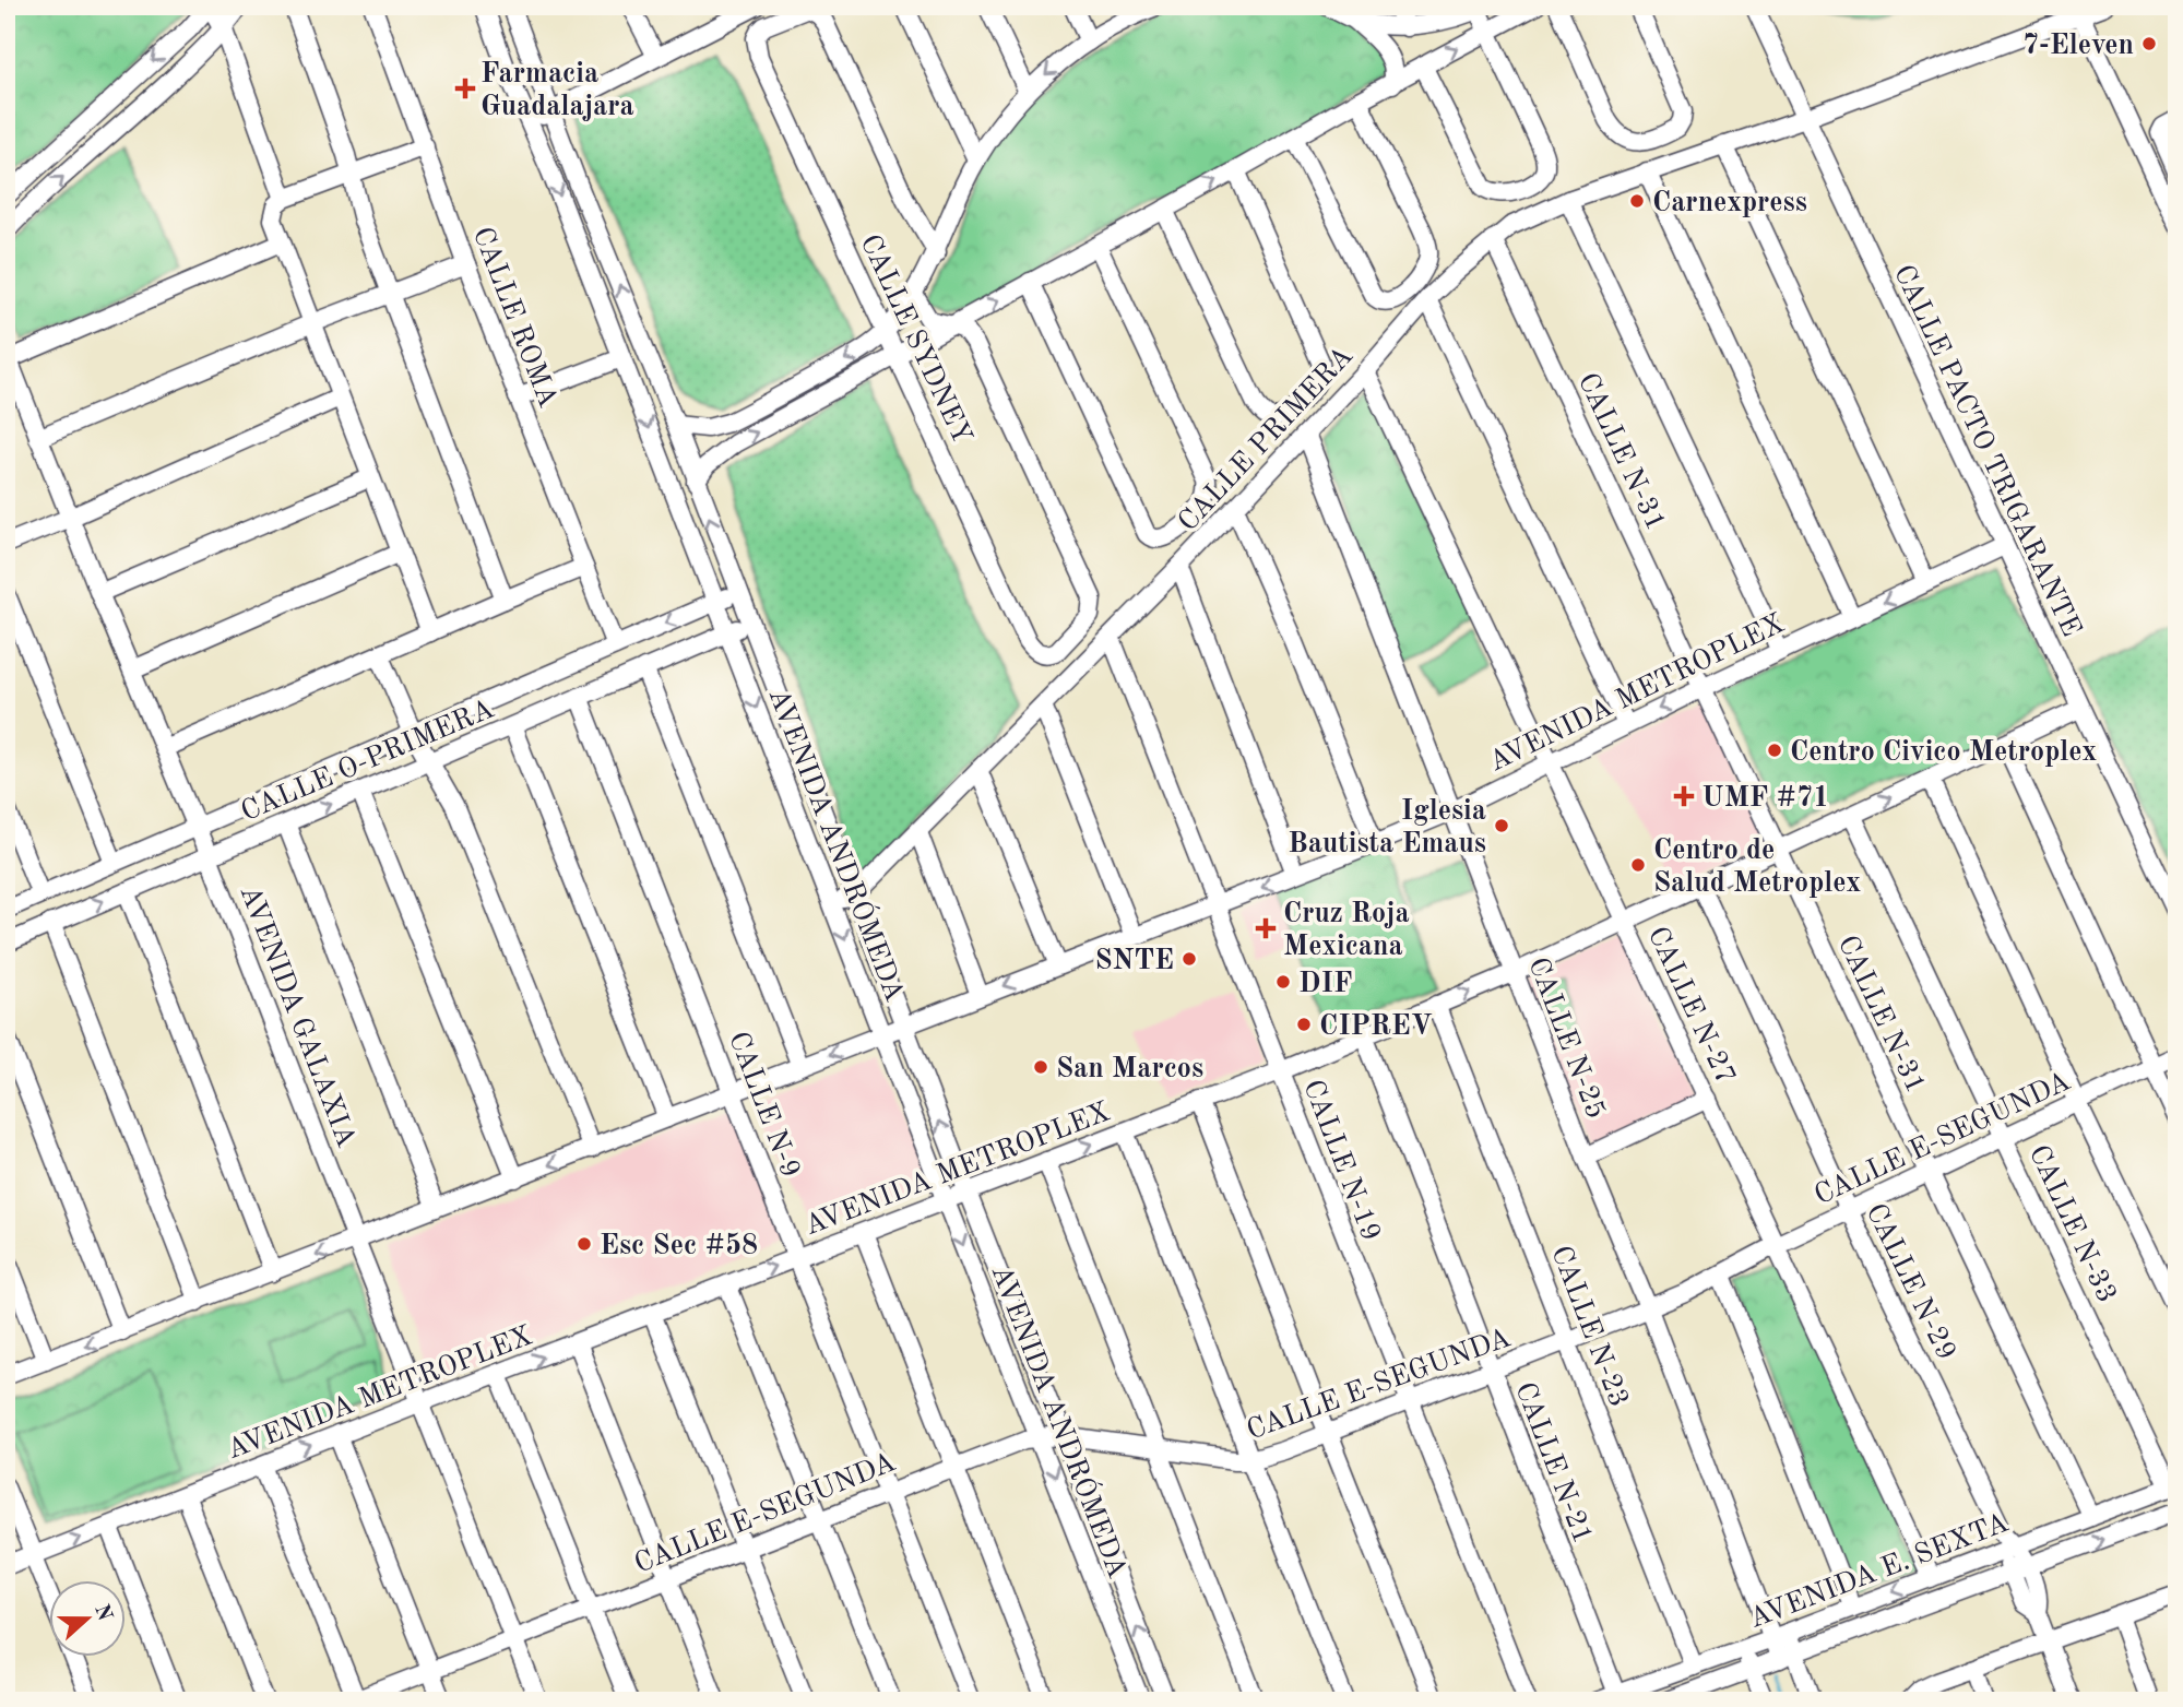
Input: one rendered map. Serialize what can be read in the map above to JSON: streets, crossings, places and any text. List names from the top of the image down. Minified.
{"streets":{"street":["CALLE ROMA","CALLE SYDNEY","CALLE PRIMERA","CALLE PACTO TRIGARANTE","CALLE N-31","AVENIDA METROPLEX","CALLE O-PRIMERA","AVENIDA ANDRÓMEDA","CALLE N-27","AVENIDA GALAXIA","CALLE N-25","CALLE N-9","CALLE E-SEGUNDA","CALLE N-19","CALLE N-33","CALLE N-29","CALLE N-23","CALLE N-21","AVENIDA E. SEXTA"]},"crossings":[["CALLE ROMA","CALLE O-PRIMERA"],["CALLE PRIMERA","CALLE PACTO TRIGARANTE"],["CALLE PRIMERA","CALLE N-31"],["CALLE PRIMERA","AVENIDA ANDRÓMEDA"],["CALLE PRIMERA","CALLE N-27"],["CALLE PRIMERA","CALLE N-25"],["CALLE PRIMERA","CALLE N-19"],["CALLE PACTO TRIGARANTE","AVENIDA METROPLEX"],["CALLE N-31","AVENIDA METROPLEX"],["CALLE N-31","CALLE E-SEGUNDA"],["CALLE N-31","AVENIDA E. SEXTA"],["AVENIDA METROPLEX","AVENIDA ANDRÓMEDA"],["AVENIDA METROPLEX","CALLE N-27"],["AVENIDA METROPLEX","AVENIDA GALAXIA"],["AVENIDA METROPLEX","CALLE N-25"],["AVENIDA METROPLEX","CALLE N-9"],["AVENIDA METROPLEX","CALLE N-19"],["AVENIDA METROPLEX","CALLE N-33"],["AVENIDA METROPLEX","CALLE N-29"],["AVENIDA METROPLEX","CALLE N-23"],["AVENIDA METROPLEX","CALLE N-21"],["CALLE O-PRIMERA","AVENIDA ANDRÓMEDA"],["CALLE O-PRIMERA","AVENIDA GALAXIA"],["CALLE O-PRIMERA","CALLE N-9"],["AVENIDA ANDRÓMEDA","CALLE E-SEGUNDA"],["CALLE N-27","CALLE E-SEGUNDA"],["CALLE N-27","AVENIDA E. SEXTA"],["AVENIDA GALAXIA","CALLE E-SEGUNDA"],["CALLE N-25","CALLE E-SEGUNDA"],["CALLE N-25","AVENIDA E. SEXTA"],["CALLE N-9","CALLE E-SEGUNDA"],["CALLE E-SEGUNDA","CALLE N-19"],["CALLE E-SEGUNDA","CALLE N-33"],["CALLE E-SEGUNDA","CALLE N-29"],["CALLE E-SEGUNDA","CALLE N-23"],["CALLE E-SEGUNDA","CALLE N-21"],["CALLE N-33","AVENIDA E. SEXTA"],["CALLE N-29","AVENIDA E. SEXTA"],["CALLE N-23","AVENIDA E. SEXTA"],["CALLE N-21","AVENIDA E. SEXTA"]],"places":{"other":["7-Eleven","Carnexpress","Centro Civico Metroplex","Iglesia Bautista Emaus","Centro de Salud Metroplex","SNTE","DIF","CIPREV","San Marcos","Esc Sec #58"],"health":["Farmacia Guadalajara","UMF #71","Cruz Roja Mexicana"]},"north":"right"}
